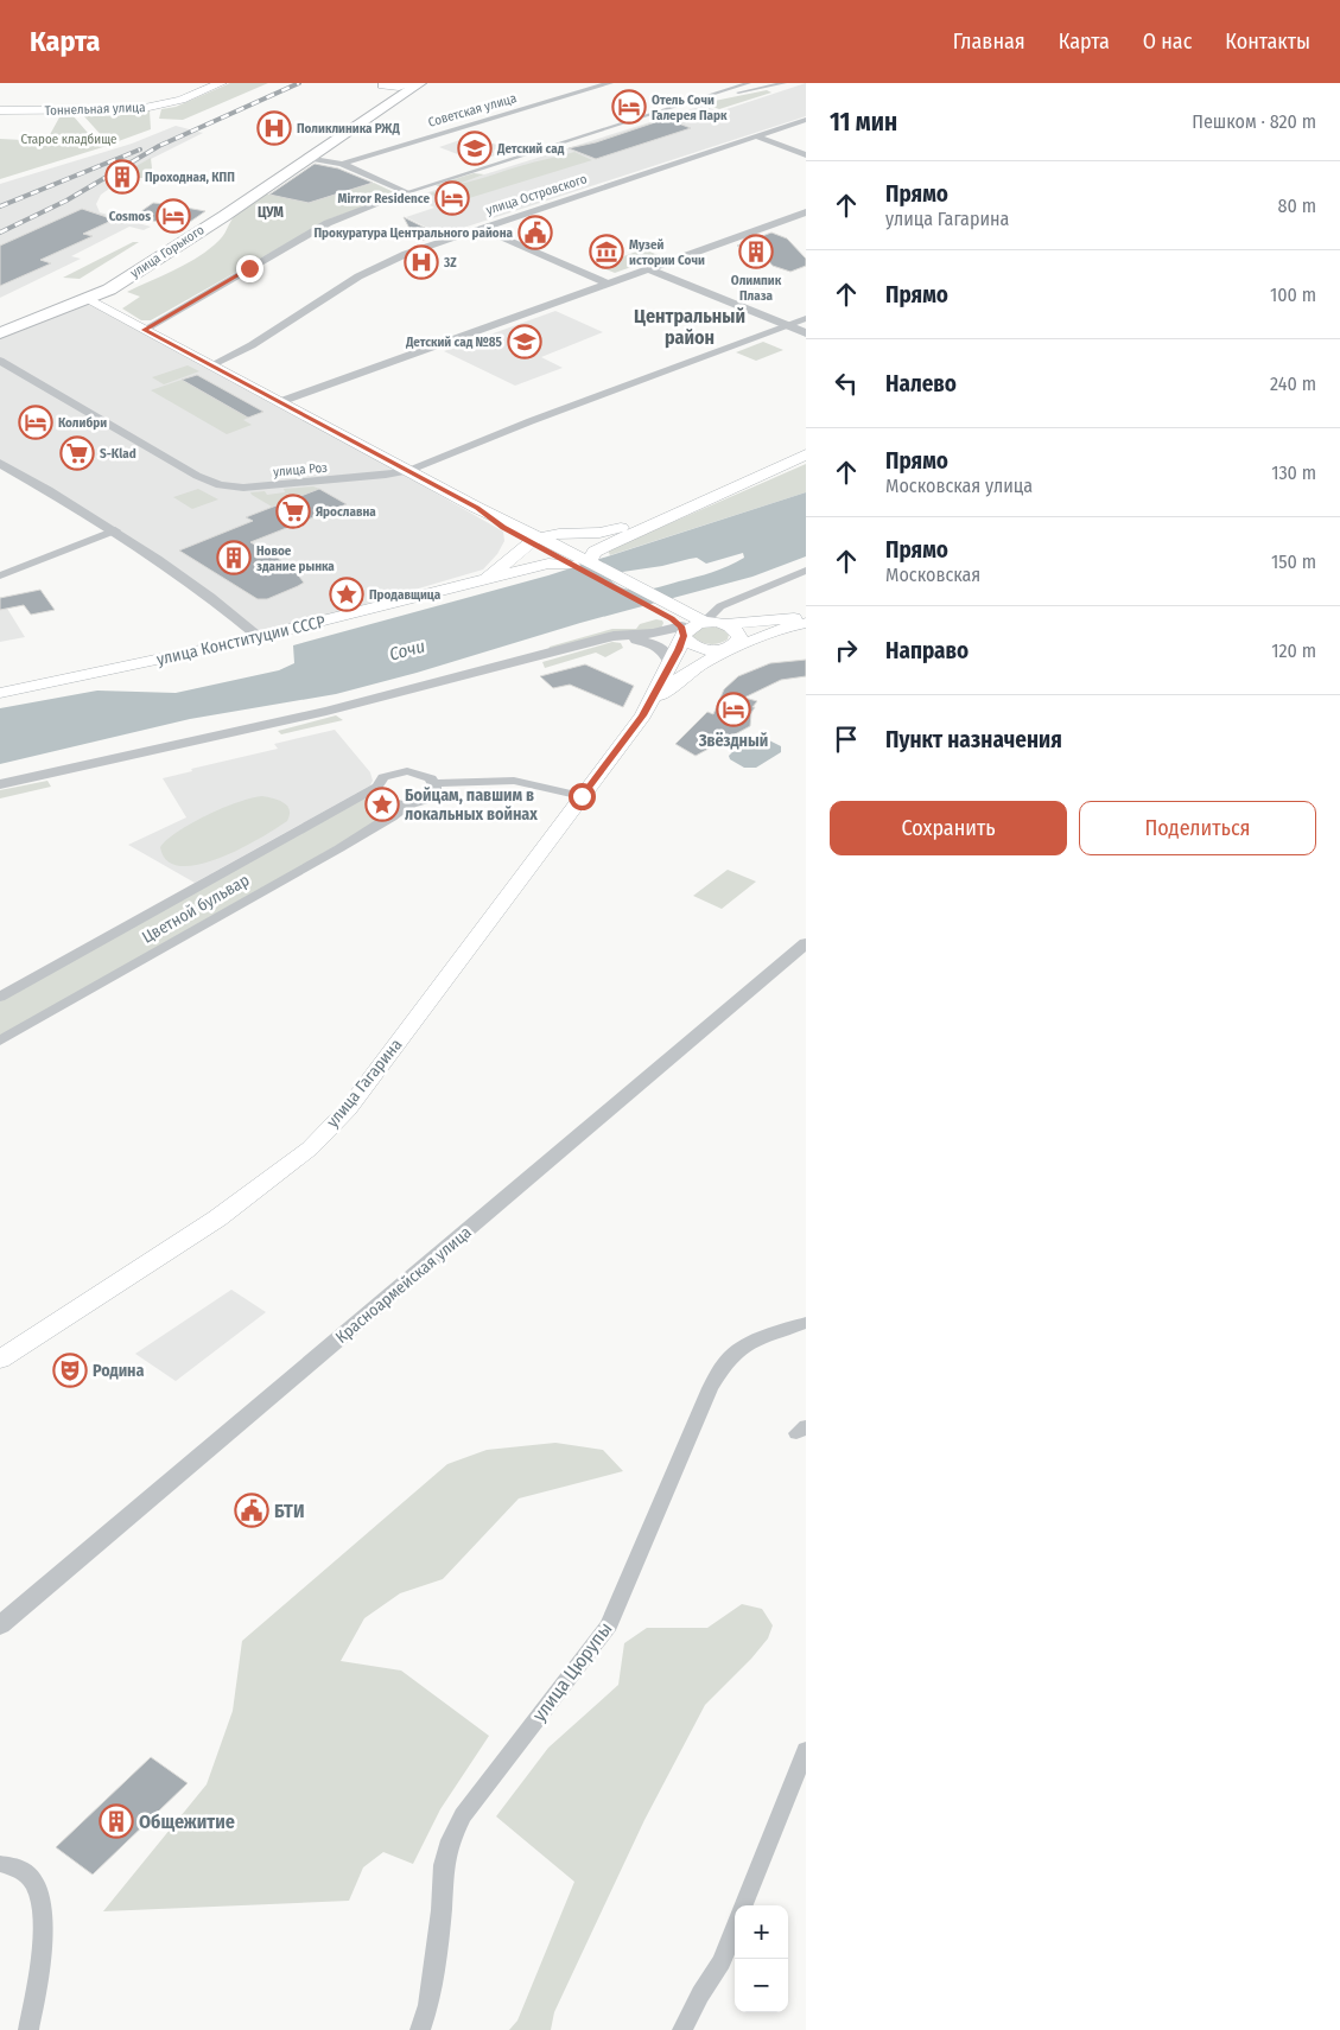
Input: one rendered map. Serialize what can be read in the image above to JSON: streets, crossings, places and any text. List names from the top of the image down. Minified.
{"streets":{"main road":["Тоннельная улица","улица Горького","улица Конституции СССР","улица Гагарина"],"street":["Советская улица","улица Островского","улица Роз","Цветной бульвар","Красноармейская улица","улица Цюрупы"]},"districts":["ЦУМ","Центральный район"],"water":["Сочи"],"parks":["Старое кладбище"],"places":{"hotel":["Отель Сочи Галерея Парк","Mirror Residence","Cosmos","Колибри","Звёздный"],"hospital":["Поликлиника РЖД","3Z"],"school or university":["Детский сад","Детский сад №85"],"building":["Проходная, КПП","Олимпик Плаза","Новое здание рынка","Общежитие"],"public building":["Прокуратура Центрального района","БТИ"],"museum":["Музей истории Сочи"],"supermarket":["S-Klad","Ярославна"],"place":["Продавщица","Бойцам, павшим в локальных войнах"],"theatre":["Родина"]},"page":{"header":"Карта","nav":["Главная","Карта","О нас","Контакты"],"heading":["11 мин","Пешком · 820 m"],"list":[["Прямо","улица Гагарина","80 m"],["Прямо","100 m"],["Налево","240 m"],["Прямо","Московская улица","130 m"],["Прямо","Московская","150 m"],["Направо","120 m"],"Пункт назначения"],"buttons":["Сохранить","Поделиться"],"map_buttons":["+","−"]}}
